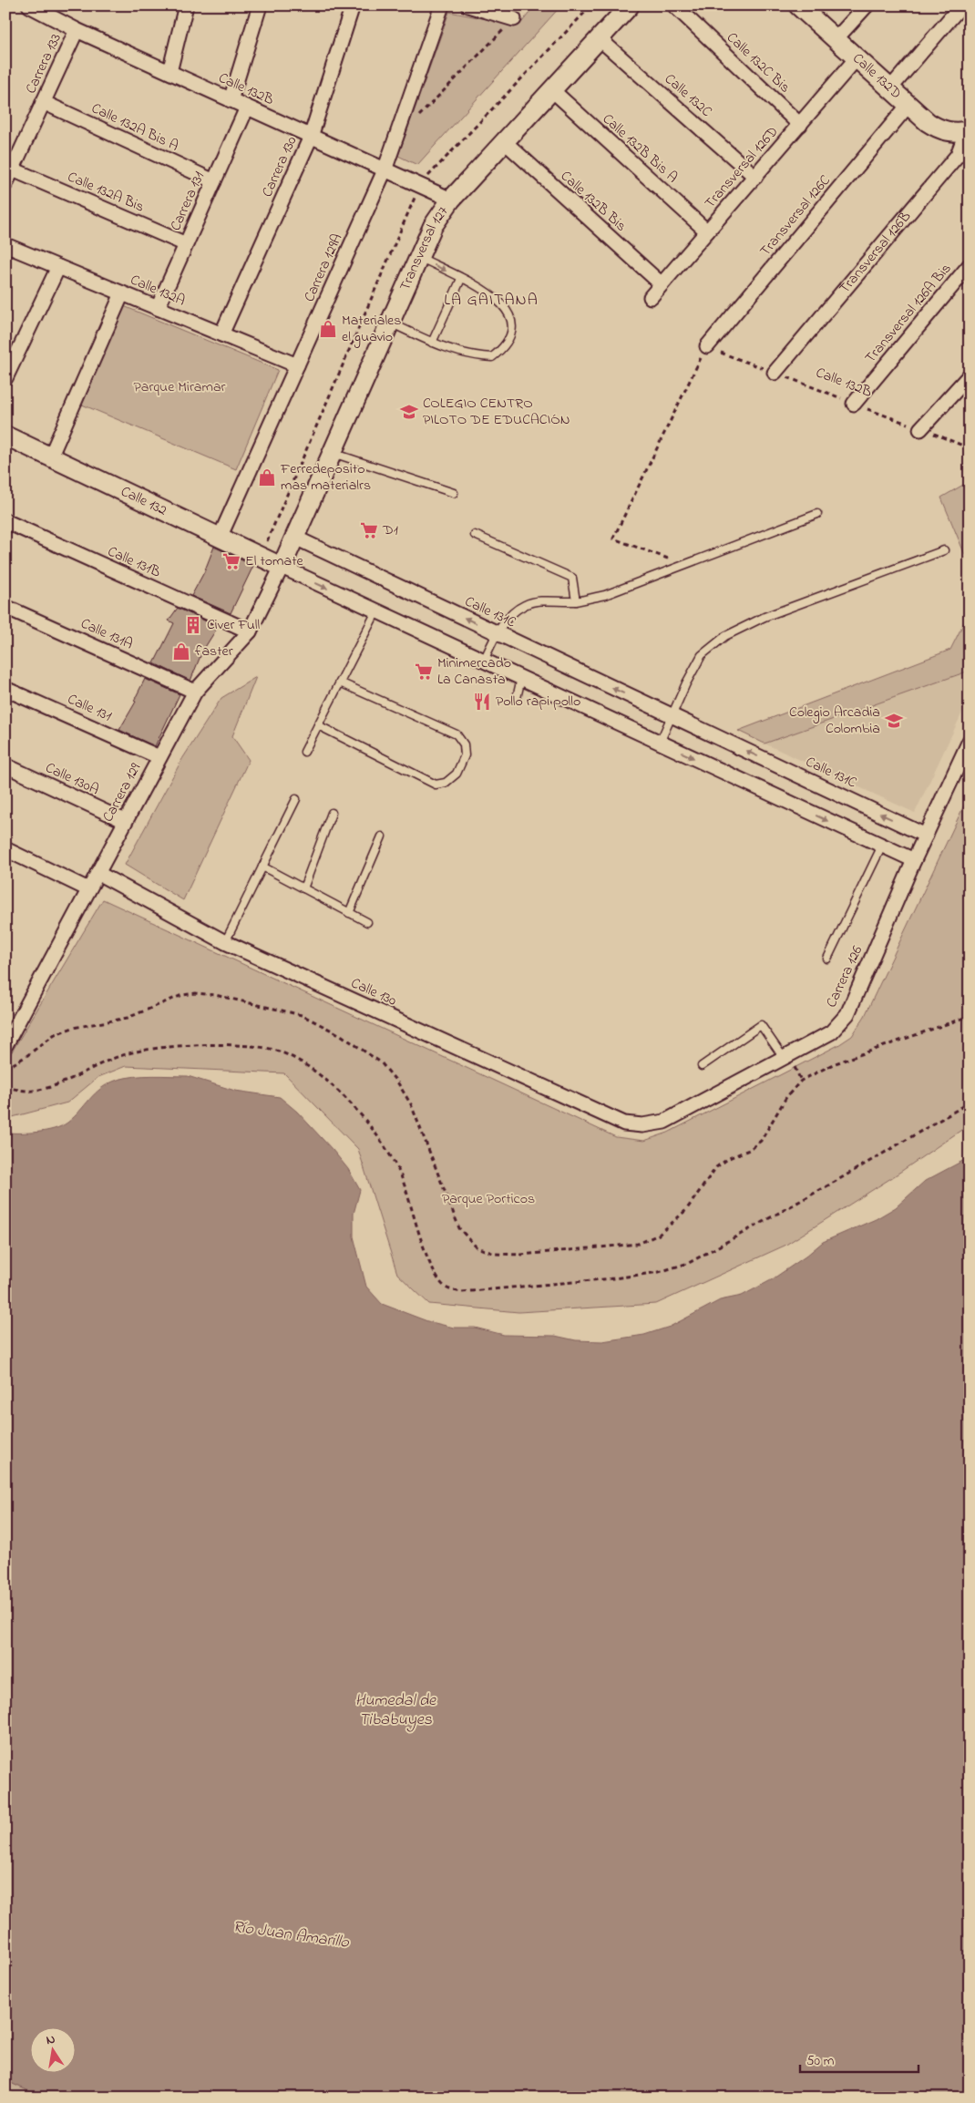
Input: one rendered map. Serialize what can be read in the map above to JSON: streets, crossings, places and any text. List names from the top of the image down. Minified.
{"streets":{"street":["Calle 132C Bis","Carrera 133","Calle 132D","Calle 132B","Calle 132C","Calle 132A Bis A","Calle 132B Bis A","Carrera 130","Transversal 126D","Calle 132A Bis","Carrera 131","Calle 132B Bis","Transversal 126C","Transversal 127","Transversal 126B","Carrera 129A","Calle 132A","Transversal 126A Bis","Calle 132","Calle 131B","Calle 131C","Calle 131A","Calle 131","Calle 130A","Carrera 129","Carrera 126","Calle 130"]},"crossings":[["Calle 132C Bis","Transversal 126D"],["Carrera 133","Calle 132B"],["Carrera 133","Calle 132A Bis A"],["Carrera 133","Calle 132A Bis"],["Calle 132D","Transversal 126D"],["Calle 132D","Transversal 126C"],["Calle 132D","Transversal 126B"],["Calle 132B","Carrera 130"],["Calle 132B","Carrera 131"],["Calle 132B","Transversal 126C"],["Calle 132B","Transversal 127"],["Calle 132B","Transversal 126B"],["Calle 132B","Carrera 129A"],["Calle 132B","Transversal 126A Bis"],["Calle 132C","Transversal 126D"],["Calle 132C","Transversal 127"],["Calle 132A Bis A","Carrera 131"],["Calle 132B Bis A","Transversal 126D"],["Calle 132B Bis A","Transversal 127"],["Carrera 130","Calle 132A"],["Transversal 126D","Calle 132B Bis"],["Calle 132A Bis","Carrera 131"],["Carrera 131","Calle 132A"],["Calle 132B Bis","Transversal 127"],["Transversal 127","Calle 132"],["Transversal 127","Calle 131C"],["Transversal 127","Carrera 129"],["Carrera 129A","Calle 132A"],["Carrera 129A","Calle 132"],["Calle 132","Carrera 129"],["Calle 131B","Carrera 129"],["Calle 131C","Carrera 126"],["Calle 131A","Carrera 129"],["Calle 131","Carrera 129"],["Calle 130A","Carrera 129"],["Carrera 129","Calle 130"],["Carrera 126","Calle 130"]],"districts":["LA GAITANA"],"water":["Humedal de Tibabuyes","Río Juan Amarillo"],"parks":["Parque Miramar","Parque Porticos"],"places":{"shop":["Materiales el guavio","Ferredeposito mas materialrs","faster"],"school or university":["COLEGIO CENTRO PILOTO DE EDUCACIÓN","Colegio Arcadia Colombia"],"supermarket":["D1","El tomate","Minimercado La Canasta"],"building":["Civer Full"],"restaurant":["Pollo rapi pollo"]},"scale_bar":"50 m","north":"top"}
